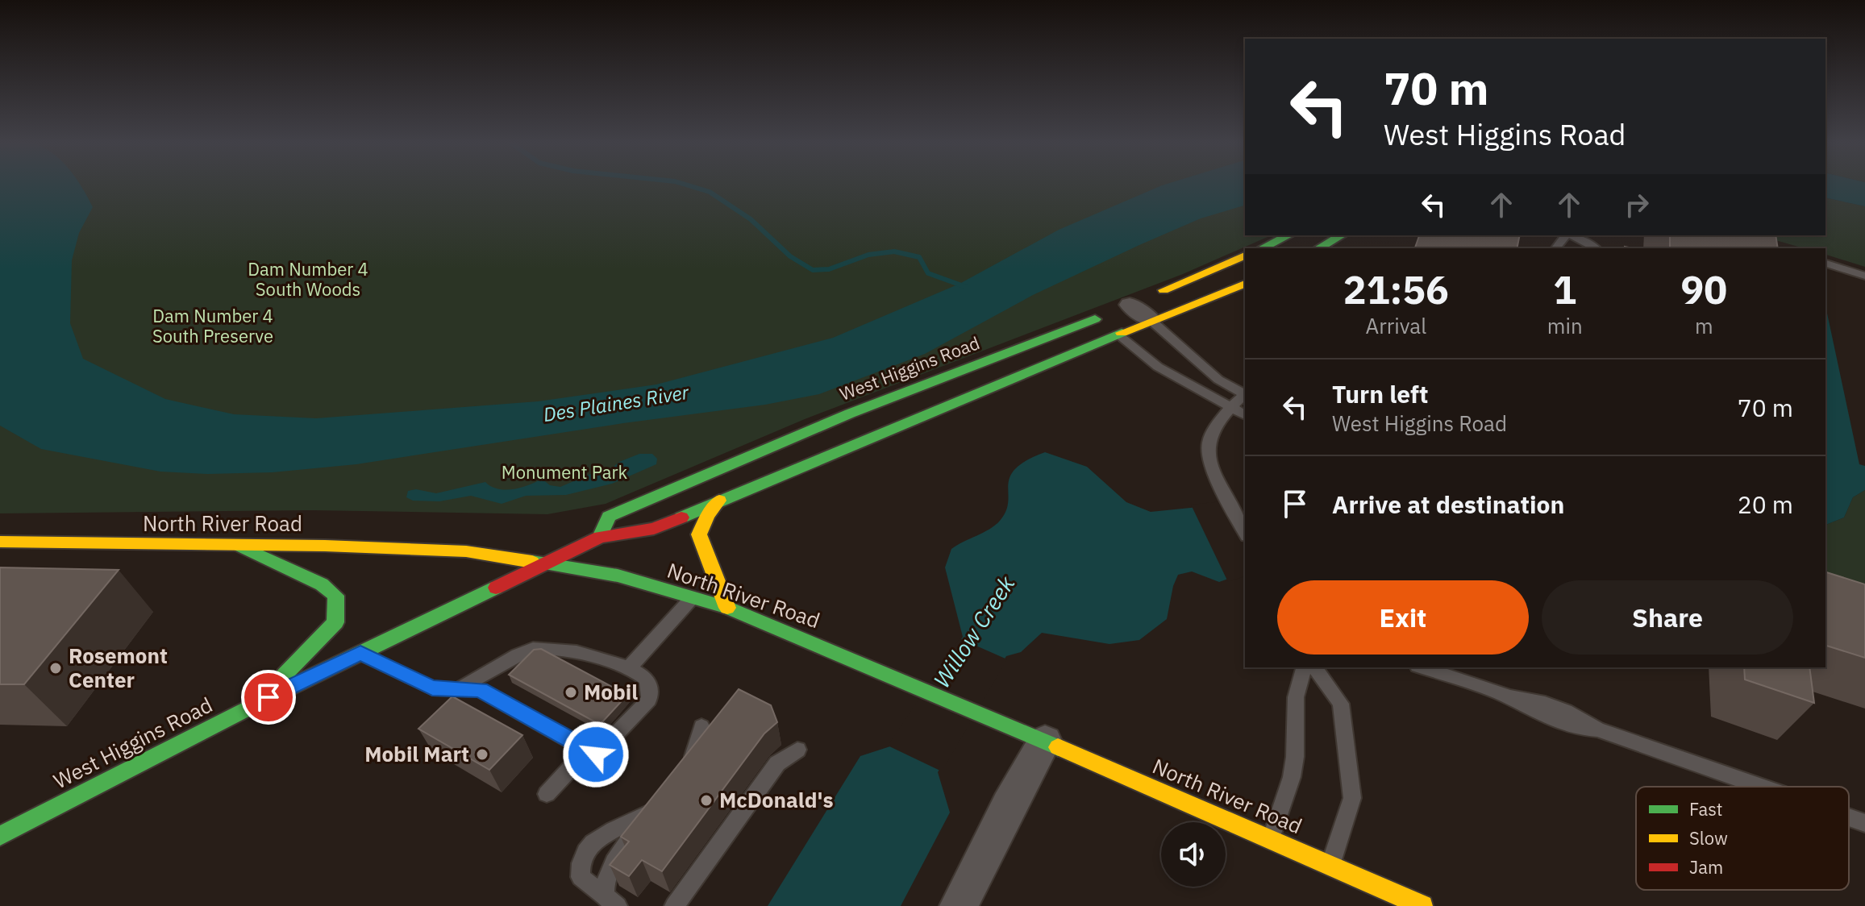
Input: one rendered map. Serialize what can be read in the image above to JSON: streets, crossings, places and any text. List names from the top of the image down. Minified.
{"streets":{"main road":["West Higgins Road","North River Road"]},"crossings":[["West Higgins Road","North River Road"]],"water":["Des Plaines River","Willow Creek"],"parks":["Dam Number 4 South Woods","Dam Number 4 South Preserve","Monument Park"],"places":["Rosemont Center","Mobil","Mobil Mart","McDonald's"],"legend":["Fast","Slow","Jam"],"page":{"turn":["70 m","West Higgins Road"],"eta":["21:56","Arrival","1","min","90","m"],"list":[{"name":"Turn left","note":"West Higgins Road","value":"70 m"},{"name":"Arrive at destination","value":"20 m"}],"buttons":["Exit","Share"]}}
